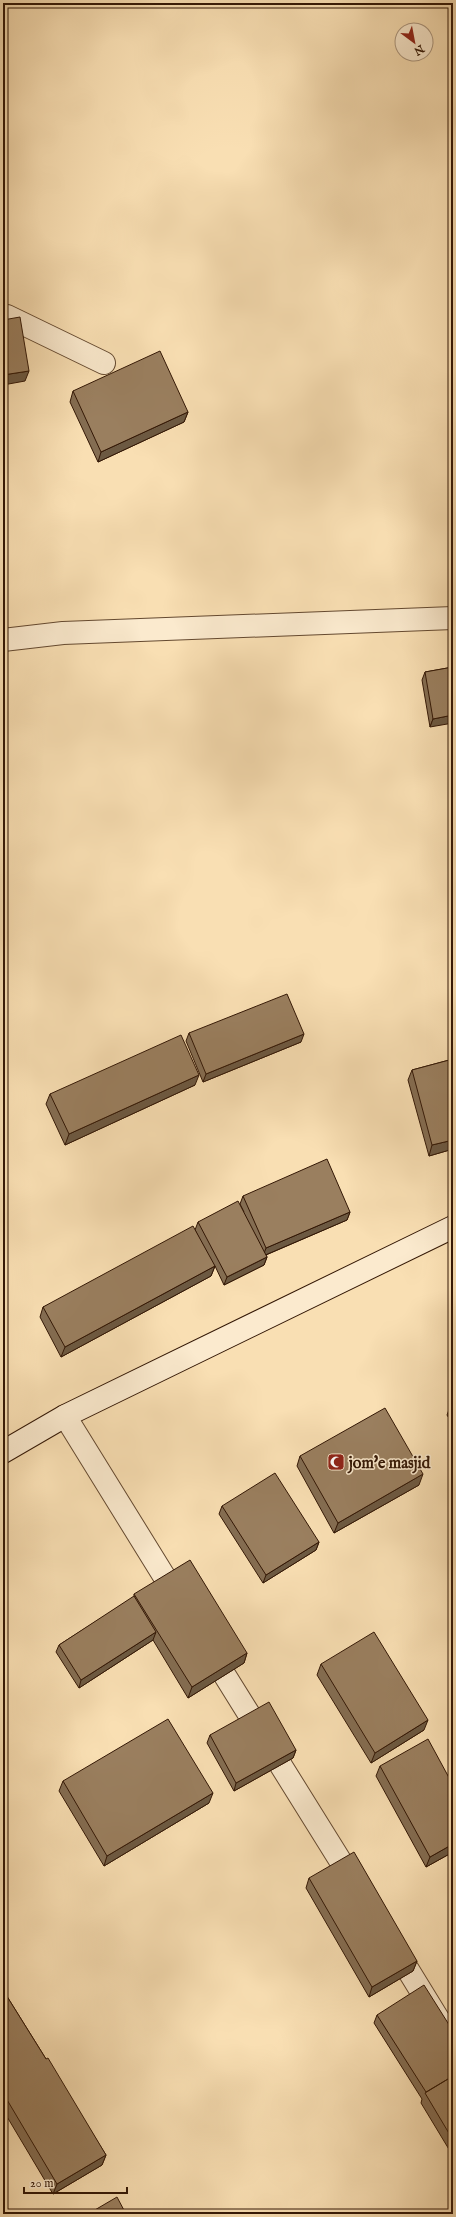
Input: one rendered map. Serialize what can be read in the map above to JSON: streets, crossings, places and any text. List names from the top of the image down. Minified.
{"places":{"mosque":["jom'e masjid"]},"scale_bar":"20 m","north":"bottom right"}
